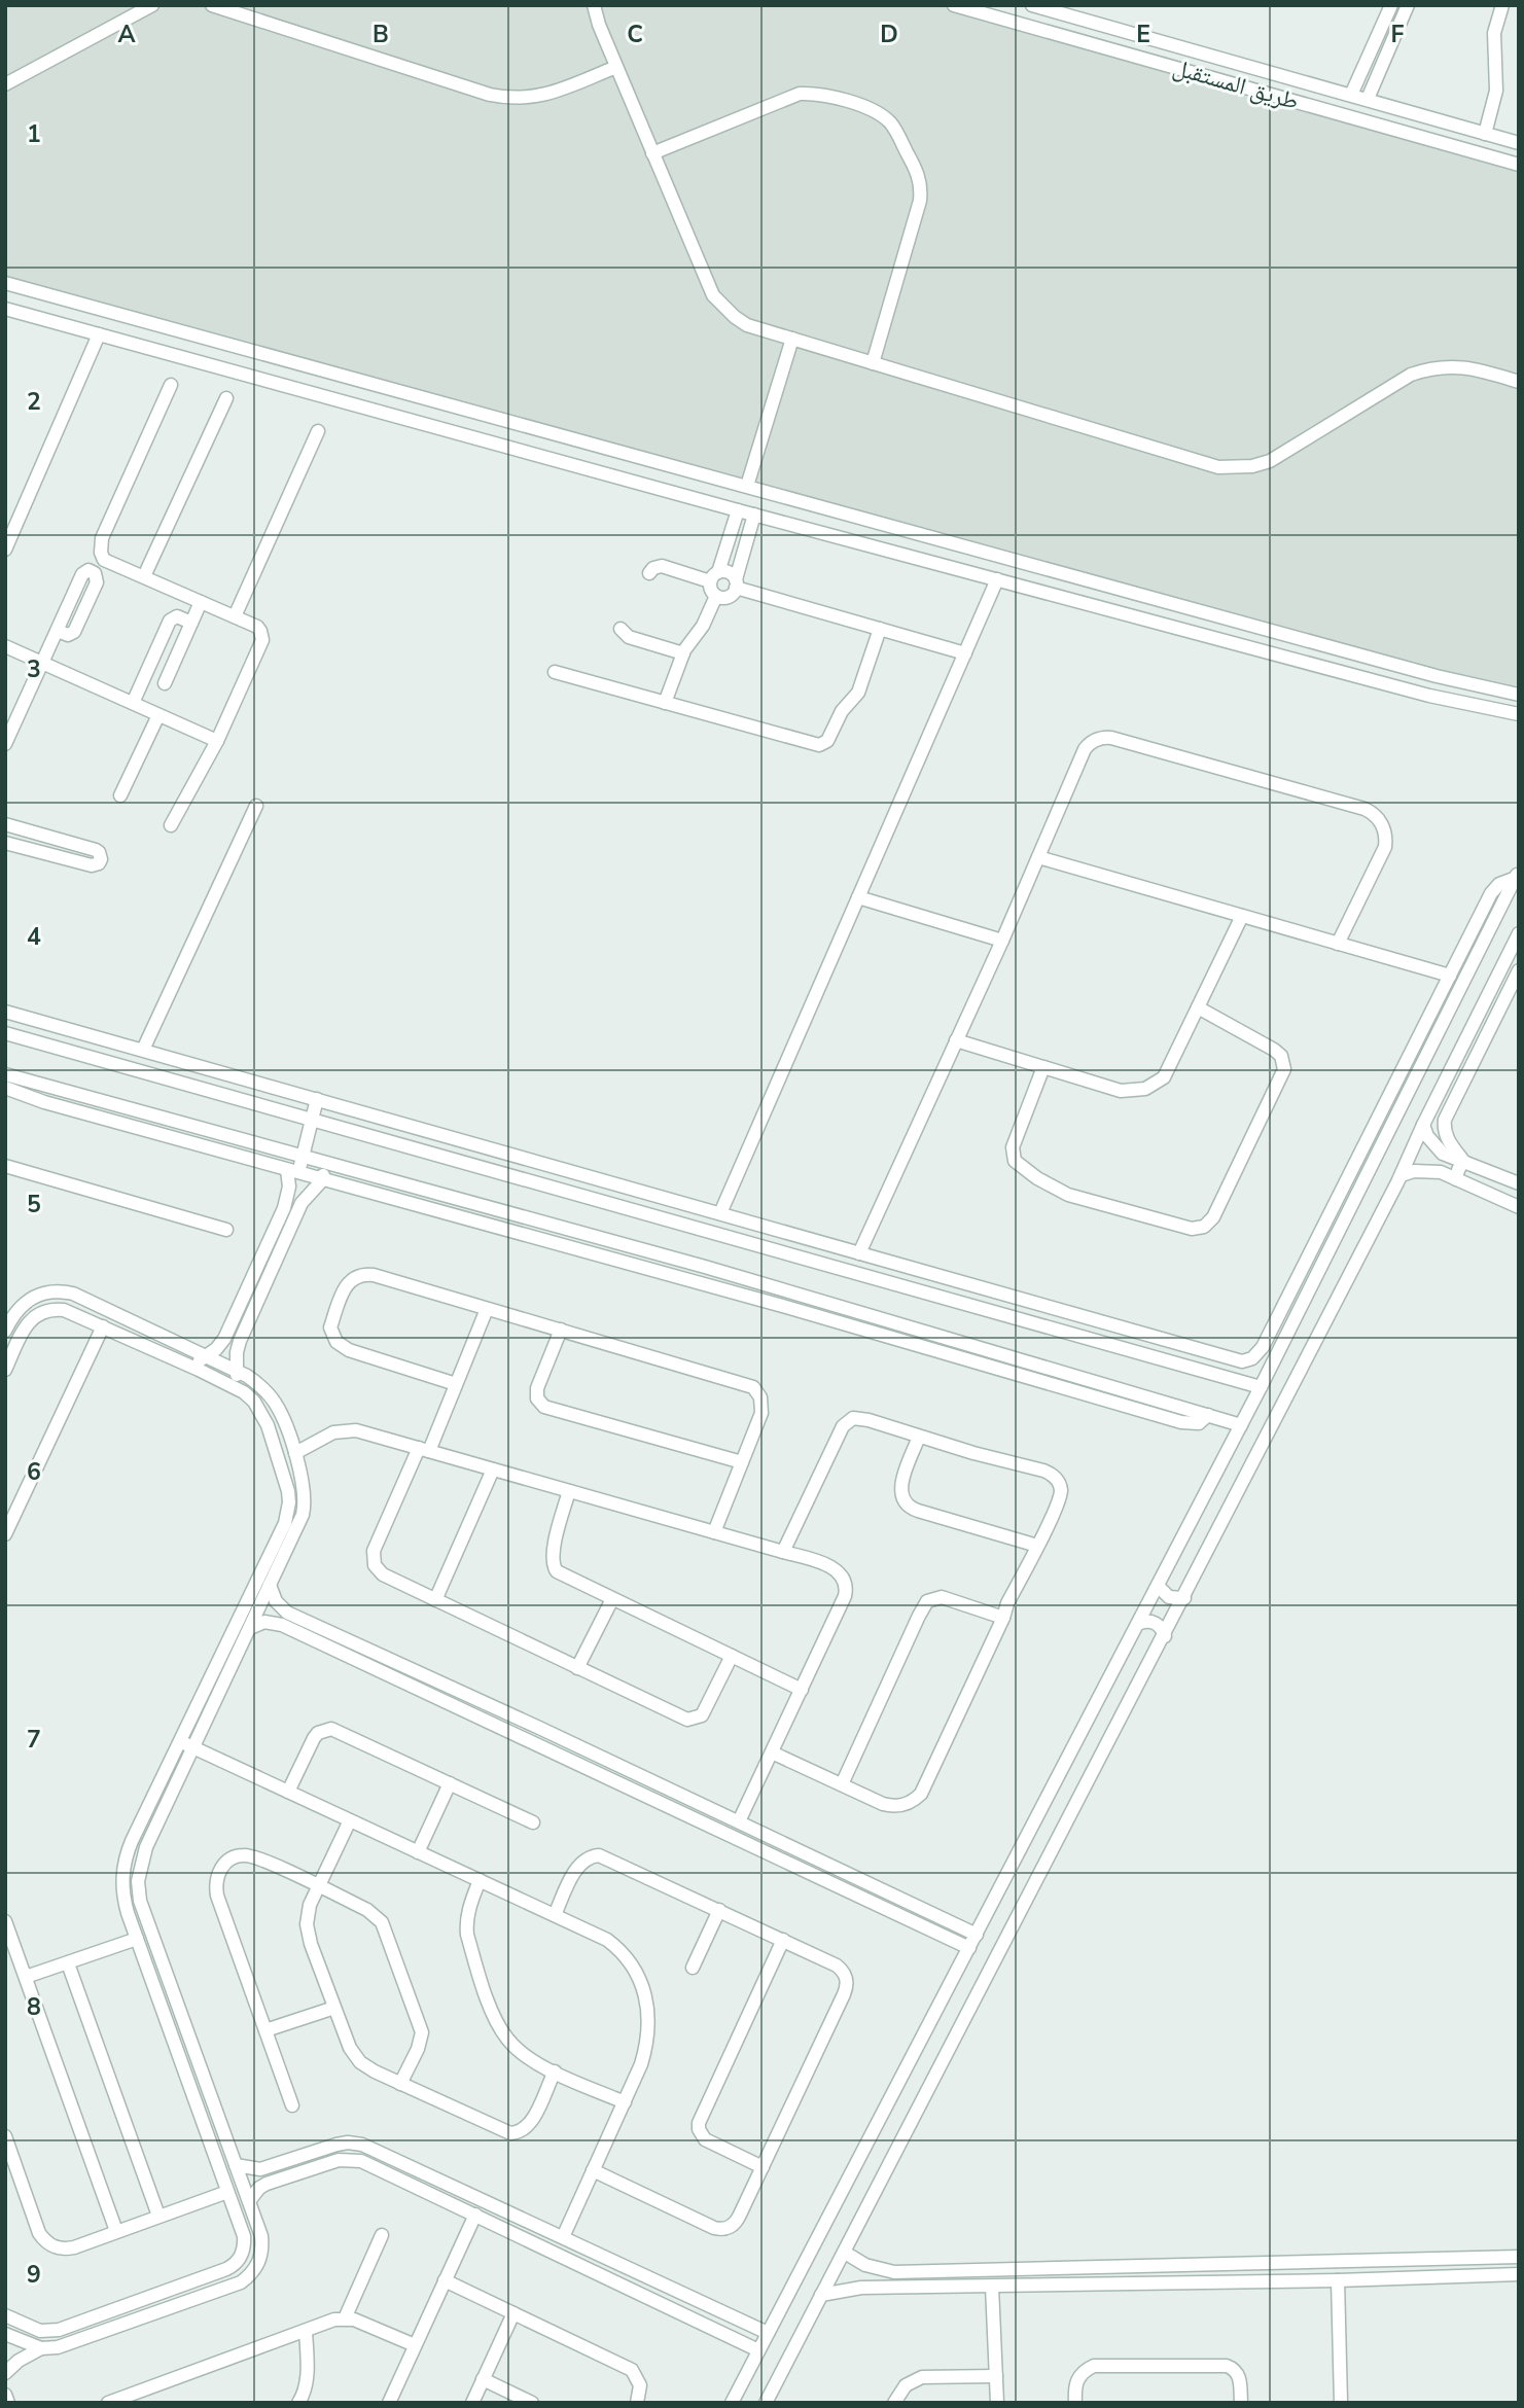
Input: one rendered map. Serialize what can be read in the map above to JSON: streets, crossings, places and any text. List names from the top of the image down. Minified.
{"streets":{"street":["طريق المستقبل"]},"grid":{"columns":["A","B","C","D","E","F"],"rows":["1","2","3","4","5","6","7","8","9"]}}
